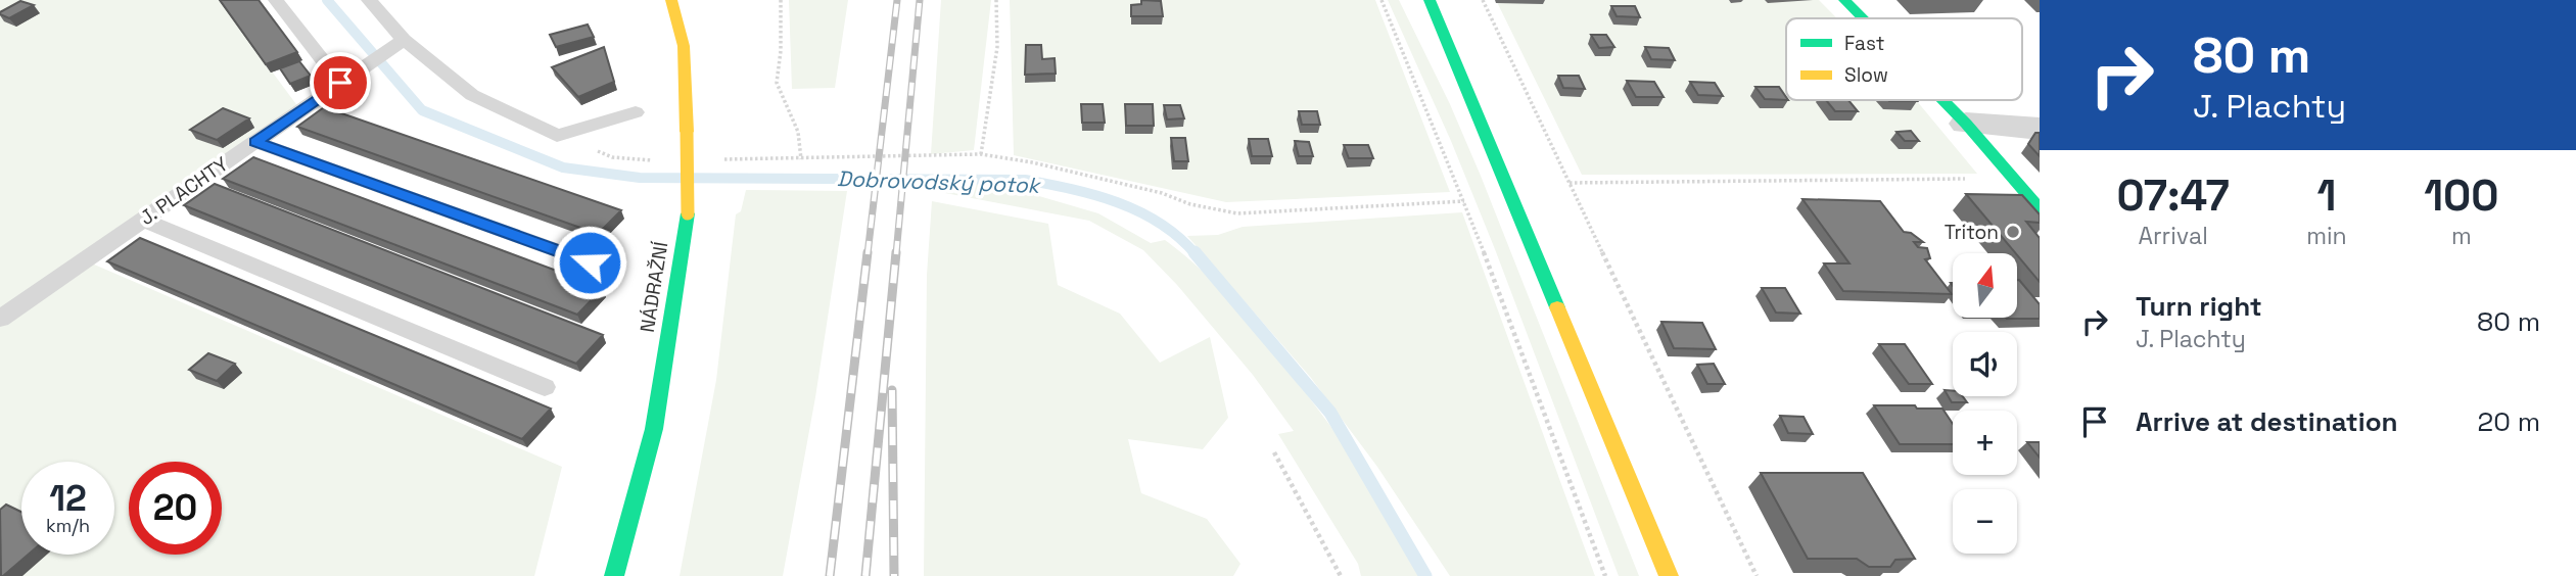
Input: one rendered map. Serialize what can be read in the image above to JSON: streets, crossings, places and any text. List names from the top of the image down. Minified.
{"streets":{"main road":["NÁDRAŽNÍ"],"lane":["J. PLACHTY"]},"water":["Dobrovodský potok"],"places":["Triton"],"legend":["Fast","Slow"],"north":"top","page":{"turn":["80 m","J. Plachty"],"eta":["07:47","Arrival","1","min","100","m"],"map_buttons":["+","−"],"list":[{"name":"Turn right","note":"J. Plachty","value":"80 m"},{"name":"Arrive at destination","value":"20 m"}],"speed":"12 km/h","limit":"20"}}
